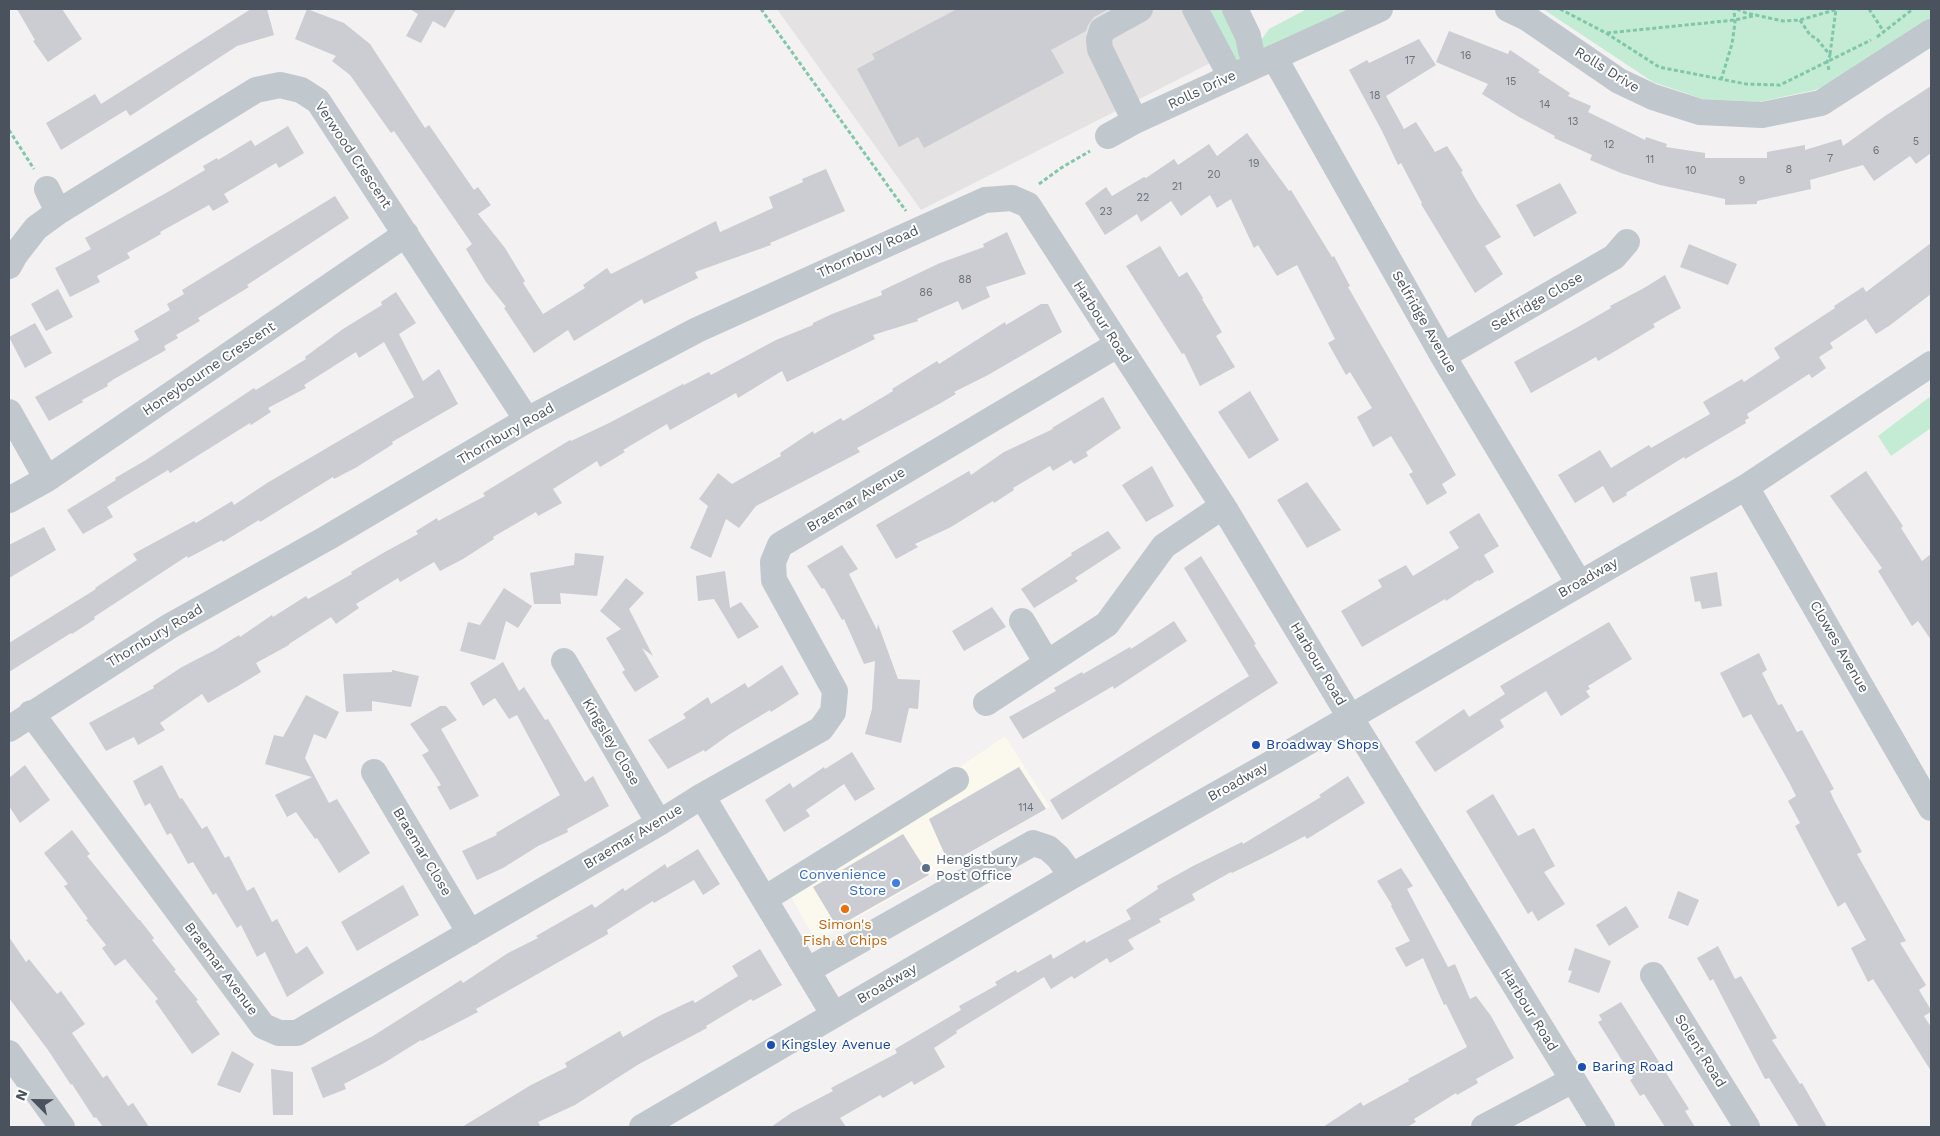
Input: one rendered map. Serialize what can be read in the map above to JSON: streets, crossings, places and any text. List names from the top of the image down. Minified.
{"streets":{"street":["Rolls Drive","Verwood Crescent","Thornbury Road","Selfridge Close","Harbour Road","Selfridge Avenue","Honeybourne Crescent","Braemar Avenue","Broadway","Clowes Avenue","Kingsley Close","Braemar Close","Solent Road"]},"crossings":[["Rolls Drive","Selfridge Avenue"],["Verwood Crescent","Thornbury Road"],["Verwood Crescent","Honeybourne Crescent"],["Thornbury Road","Harbour Road"],["Thornbury Road","Braemar Avenue"],["Selfridge Close","Selfridge Avenue"],["Harbour Road","Braemar Avenue"],["Harbour Road","Broadway"],["Selfridge Avenue","Broadway"],["Braemar Avenue","Kingsley Close"],["Braemar Avenue","Braemar Close"],["Broadway","Clowes Avenue"]],"places":["Broadway Shops","Hengistbury Post Office","Convenience Store","Simon's Fish & Chips","Kingsley Avenue","Baring Road"],"house_numbers":["16","17","15","18","14","13","5","12","6","7","11","19","8","10","20","9","21","22","23","88","86","114"],"north":"top left"}
